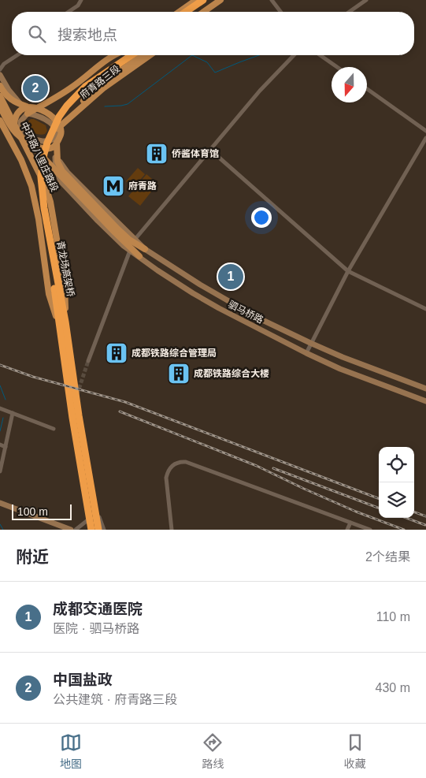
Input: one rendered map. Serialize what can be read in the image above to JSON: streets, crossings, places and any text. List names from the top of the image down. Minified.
{"streets":{"highway":["青龙场高架桥"],"main road":["府青路三段","中环路八里庄路段","驷马桥路"]},"crossings":[["府青路三段","驷马桥路"],["中环路八里庄路段","青龙场高架桥"]],"places":{"building":["侨酱体育馆","成都铁路综合管理局","成都铁路综合大楼"],"metro station":["府青路"]},"scale_bar":"100 m","north":"bottom","page":{"search":"搜索地点","pins":["2","1"],"scale":"100 m","heading":["附近","2个结果"],"list":[{"mark":"1","name":"成都交通医院","note":"医院 · 驷马桥路","value":"110 m"},{"mark":"2","name":"中国盐政","note":"公共建筑 · 府青路三段","value":"430 m"}],"nav":["地图","路线","收藏"]}}
